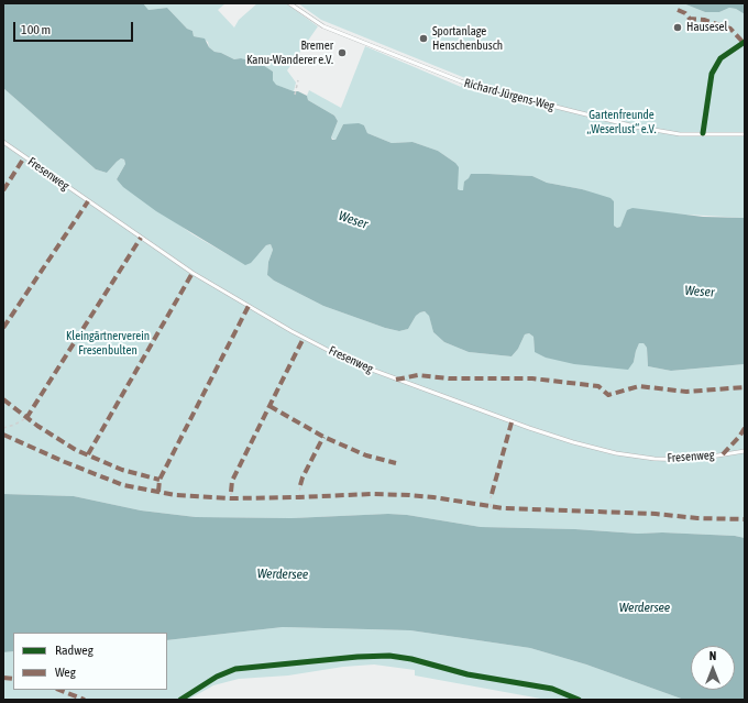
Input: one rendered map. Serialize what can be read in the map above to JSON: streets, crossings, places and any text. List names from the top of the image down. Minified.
{"streets":{"lane":["Richard-Jürgens-Weg","Fresenweg"]},"water":["Weser","Werdersee"],"parks":["Gartenfreunde „Weserlust“ e.V.","Kleingärtnerverein Fresenbulten"],"places":["Hausesel","Sportanlage Henschenbusch","Bremer Kanu-Wanderer e.V."],"legend":["Radweg","Weg"],"scale_bar":"100 m","north":"top"}
